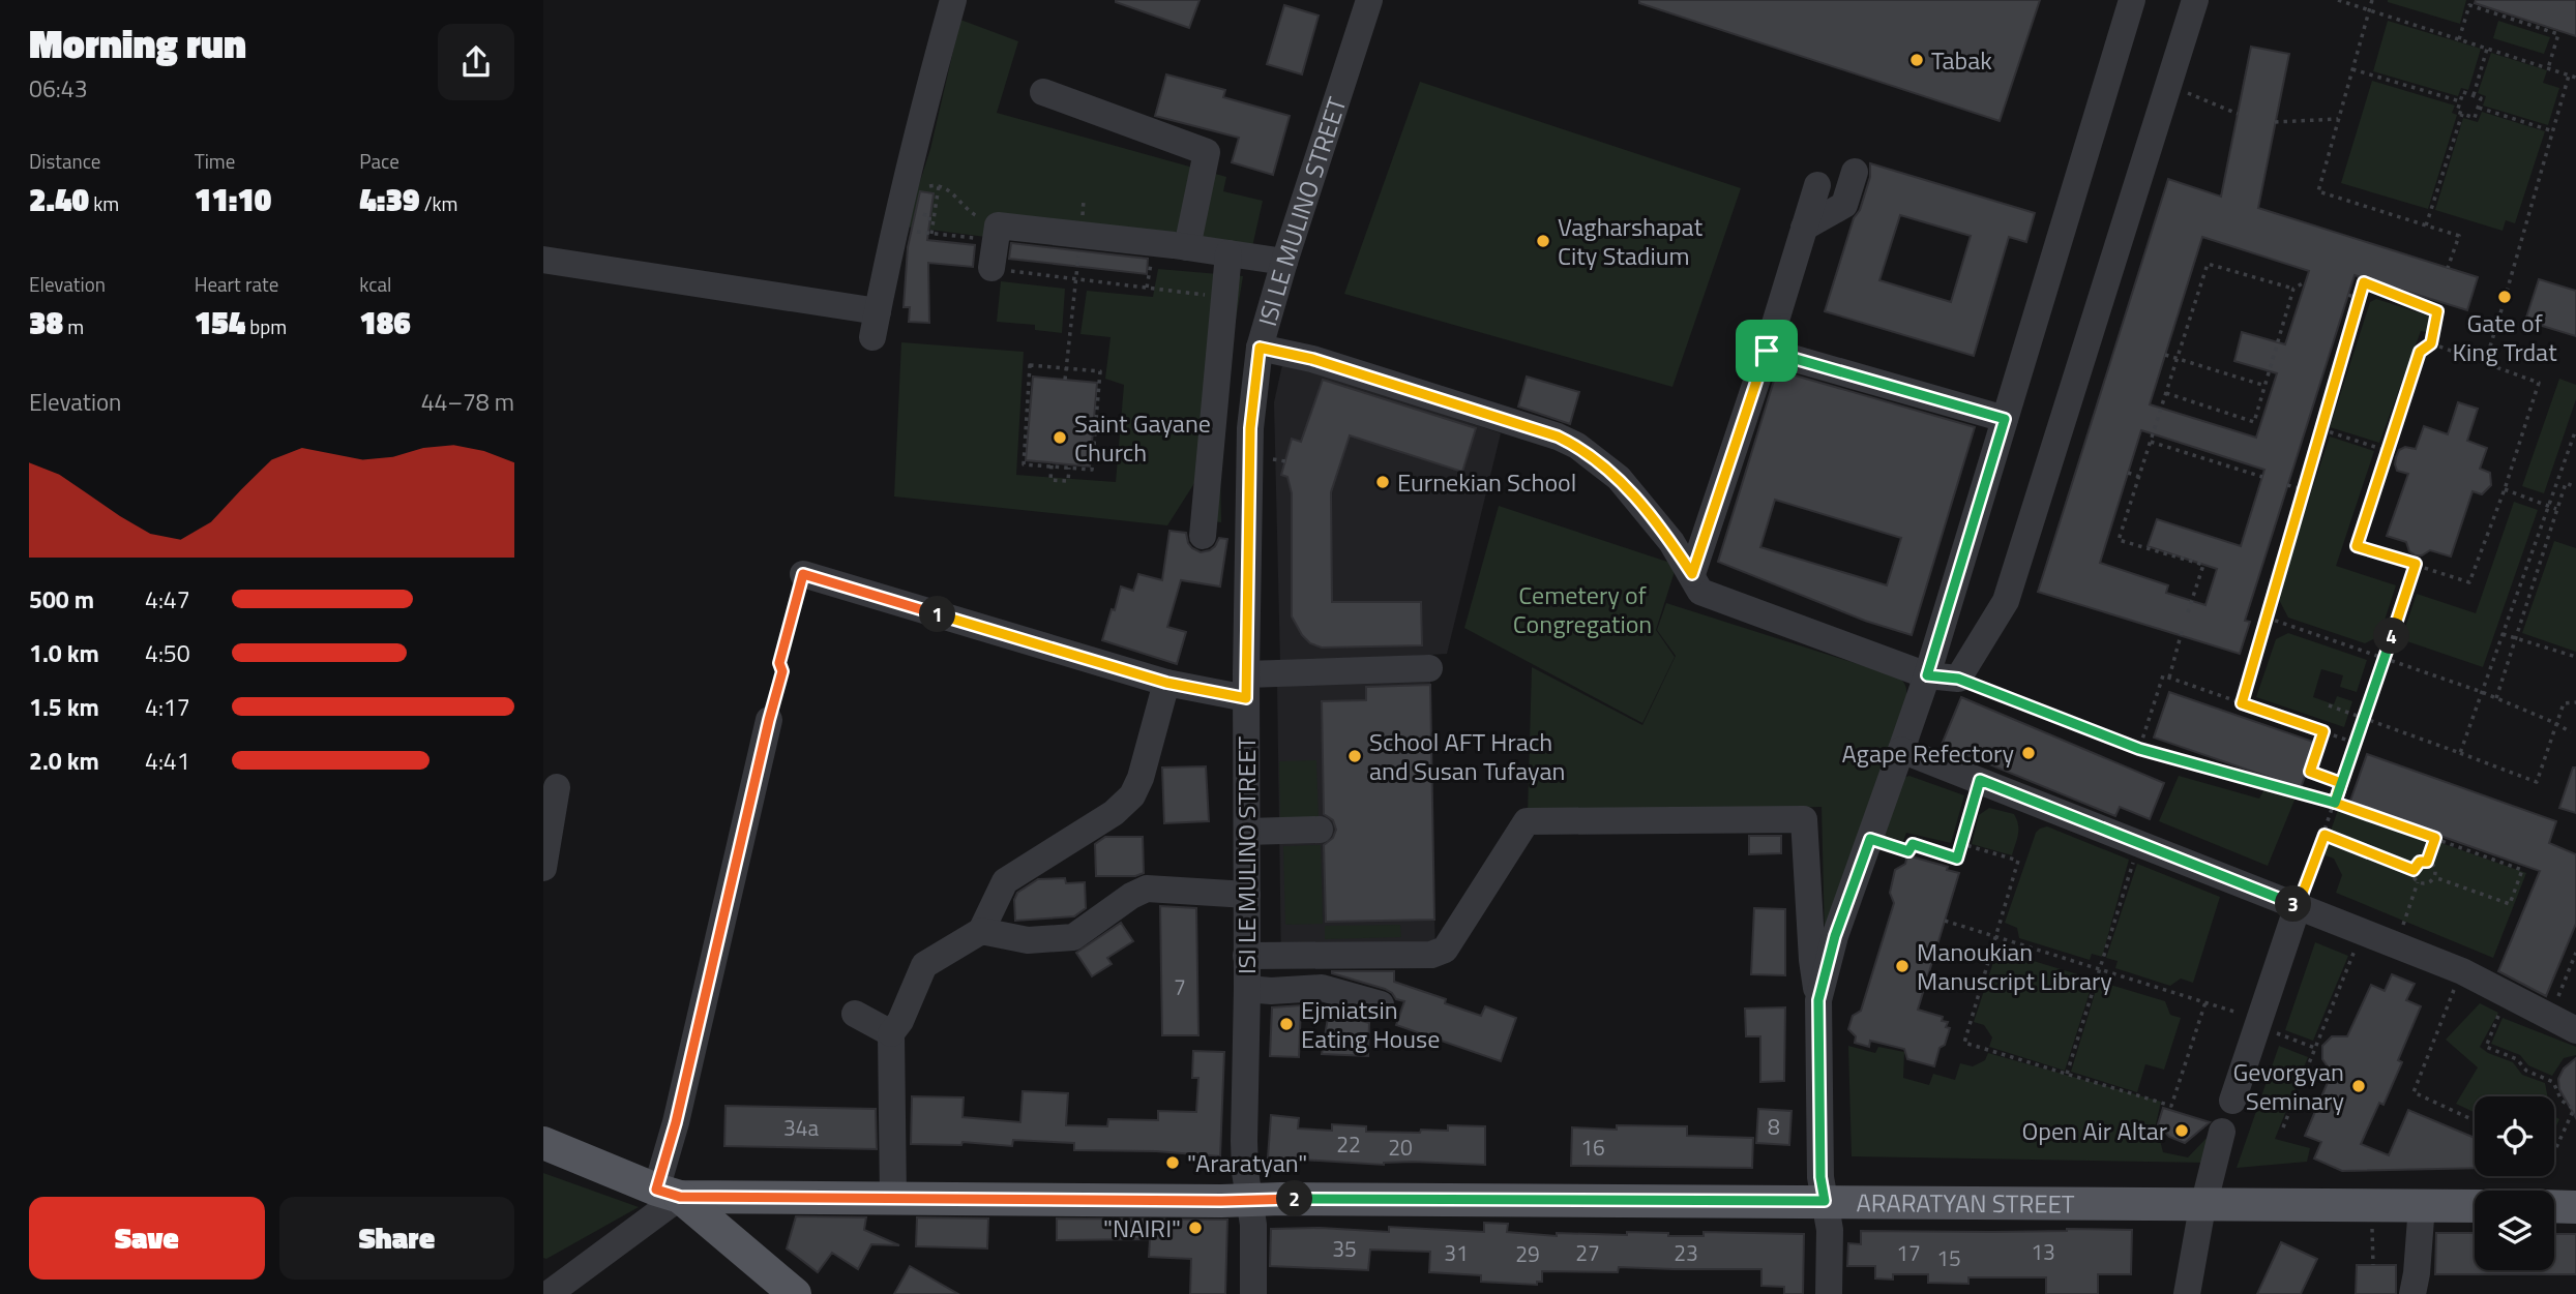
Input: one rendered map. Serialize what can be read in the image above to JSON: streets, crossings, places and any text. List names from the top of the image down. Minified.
{"streets":{"main road":["ARARATYAN STREET"],"street":["ISI LE MULINO STREET"]},"crossings":[["ISI LE MULINO STREET","ARARATYAN STREET"]],"parks":["Cemetery of Congregation"],"places":["Tabak","Vagharshapat City Stadium","Gate of King Trdat","Saint Gayane Church","Eurnekian School","Agape Refectory","School AFT Hrach and Susan Tufayan","Manoukian Manuscript Library","Ejmiatsin Eating House","Gevorgyan Seminary","Open Air Altar","\"Araratyan\"","\"NAIRI\""],"house_numbers":["7","8","34a","22","20","16","35","13","31","27","23","17","29","15"],"page":{"heading":["Morning run","06:43"],"stats":[["Distance","2.40 km"],["Time","11:10"],["Pace","4:39 /km"],["Elevation","38 m"],["Heart rate","154 bpm"],["kcal","186"]],"chart":["Elevation","44–78 m"],"list":[{"name":"500 m","note":"4:47"},{"name":"1.0 km","note":"4:50"},{"name":"1.5 km","note":"4:17"},{"name":"2.0 km","note":"4:41"}],"pins":["1","4","3","2"],"buttons":["Save","Share"]}}
